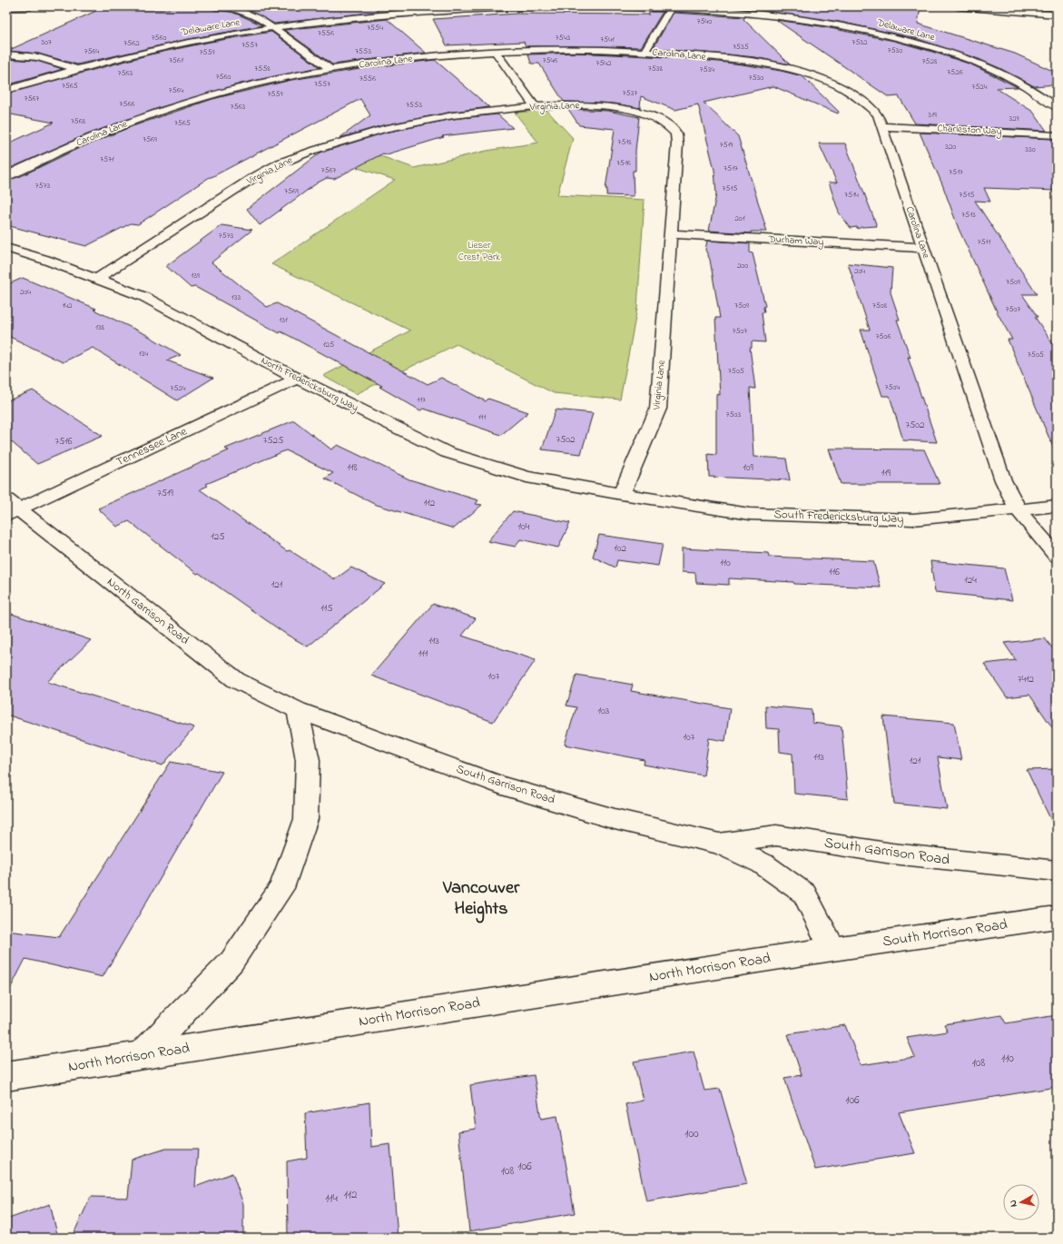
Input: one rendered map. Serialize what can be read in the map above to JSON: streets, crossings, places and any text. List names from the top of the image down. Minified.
{"streets":{"street":["Delaware Lane","Carolina Lane","Virginia Lane","Charleston Way","Durham Way","North Fredericksburg Way","Tennessee Lane","South Fredericksburg Way","North Garrison Road","South Garrison Road","South Morrison Road","North Morrison Road"]},"crossings":[["Carolina Lane","Charleston Way"],["Carolina Lane","Durham Way"],["Carolina Lane","South Fredericksburg Way"],["Virginia Lane","Durham Way"],["Virginia Lane","North Fredericksburg Way"],["Virginia Lane","South Fredericksburg Way"],["North Fredericksburg Way","Tennessee Lane"],["North Fredericksburg Way","South Fredericksburg Way"],["Tennessee Lane","North Garrison Road"],["North Garrison Road","South Garrison Road"],["South Garrison Road","South Morrison Road"],["South Garrison Road","North Morrison Road"],["South Morrison Road","North Morrison Road"]],"districts":["Vancouver Heights"],"parks":["Lieser Crest Park"],"house_numbers":["7540","7554","7556","7560","7543","7541","307","7532","7562","7557","7535","7530","7564","7553","7559","7561","7546","7528","7542","7558","7538","7534","7526","7563","7560","7530","7556","7557","7565","7524","7564","7537","7559","7567","7566","7553","7563","319","329","7568","7565","7569","7518","7519","320","330","7571","7516","7517","7567","7517","7573","7515","7569","7514","7515","7513","201","7573","7511","200","204","139","7509","204","133","142","7509","7508","7507","131","138","7507","7506","125","134","7505","7505","7504","7524","117","7503","111","7502","7502","7525","7516","118","109","119","7519","112","104","125","102","110","116","124","121","115","113","111","107","7412","103","107","113","121","110","108","106","100","106","108","112","114"],"north":"left"}
